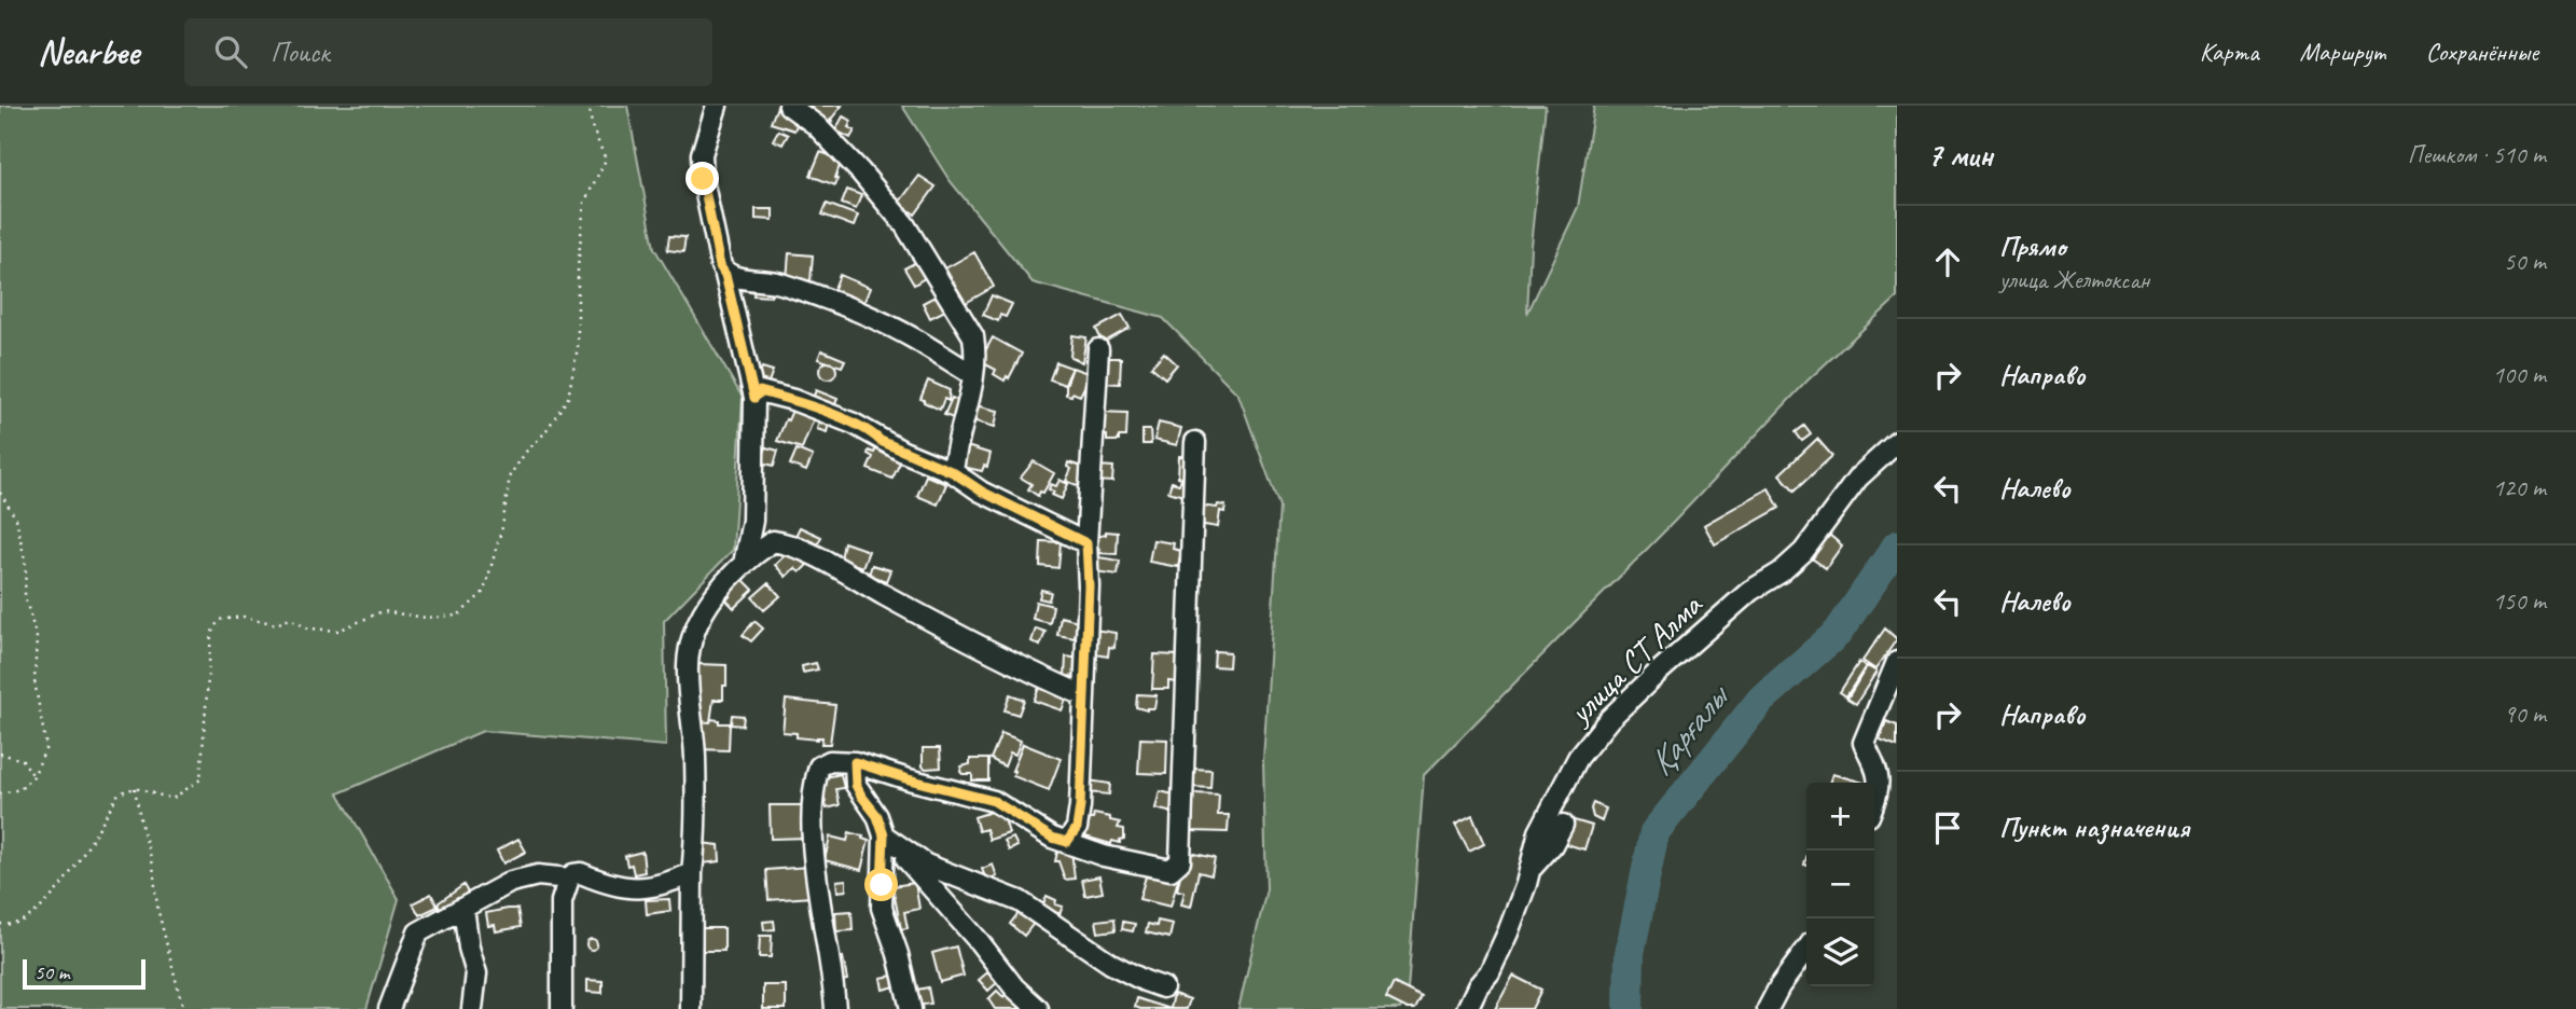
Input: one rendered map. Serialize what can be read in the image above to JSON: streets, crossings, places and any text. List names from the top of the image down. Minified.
{"streets":{"street":["улица СТ Алма"]},"water":["Қарғалы"],"scale_bar":"50 m","page":{"header":"Nearbee","search":"Поиск","nav":["Карта","Маршрут","Сохранённые"],"heading":["7 мин","Пешком · 510 m"],"list":[["Прямо","улица Желтоксан","50 m"],["Направо","100 m"],["Налево","120 m"],["Налево","150 m"],["Направо","90 m"],"Пункт назначения"],"map_buttons":["+","−"],"scale":"50 m"}}
